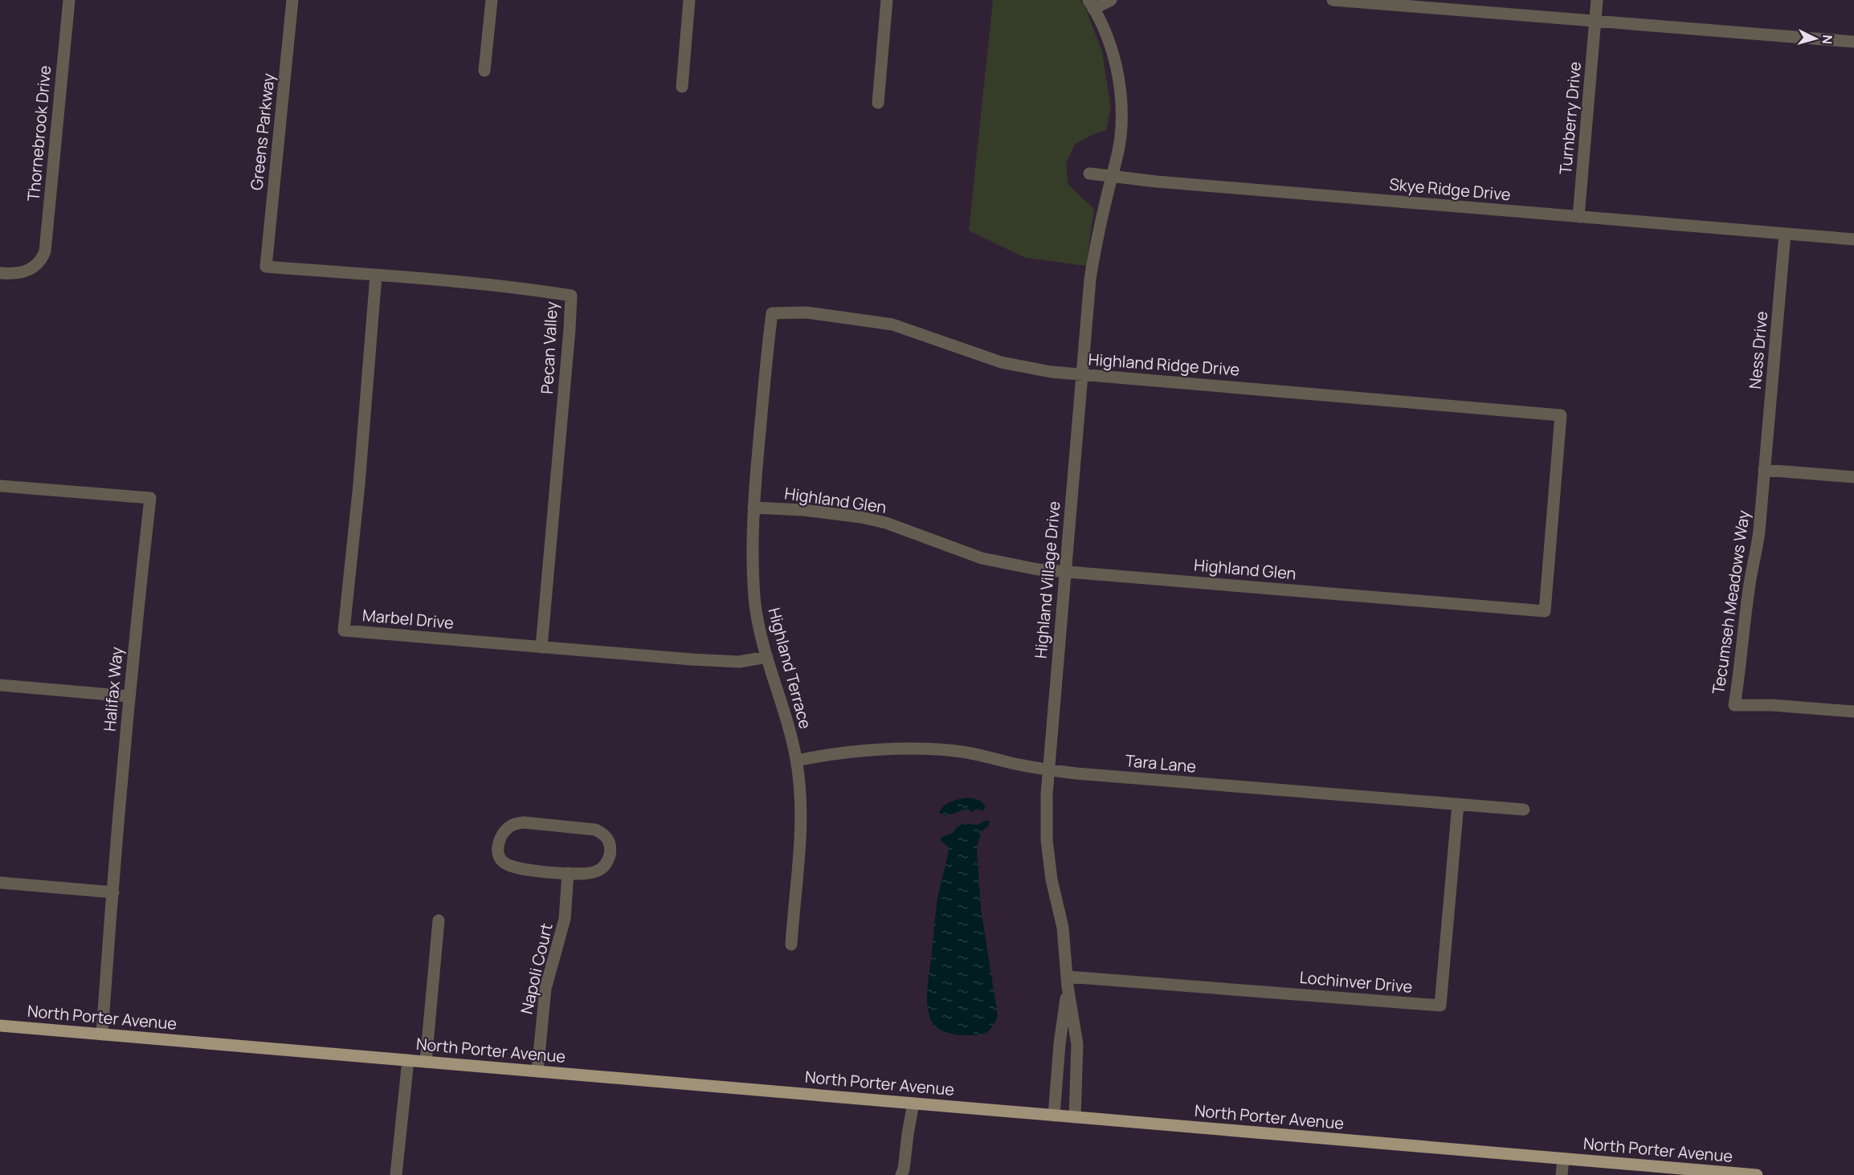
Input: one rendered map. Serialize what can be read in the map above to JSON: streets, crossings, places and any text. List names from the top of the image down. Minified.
{"streets":{"main road":["North Porter Avenue"],"street":["Turnberry Drive","Greens Parkway","Thornebrook Drive","Skye Ridge Drive","Pecan Valley","Ness Drive","Highland Ridge Drive","Highland Glen","Highland Village Drive","Tecumseh Meadows Way","Marbel Drive","Highland Terrace","Halifax Way","Tara Lane","Napoli Court","Lochinver Drive"]},"crossings":[["Turnberry Drive","Skye Ridge Drive"],["Greens Parkway","Pecan Valley"],["Skye Ridge Drive","Ness Drive"],["Skye Ridge Drive","Highland Village Drive"],["Pecan Valley","Marbel Drive"],["Ness Drive","Tecumseh Meadows Way"],["Highland Ridge Drive","Highland Glen"],["Highland Ridge Drive","Highland Village Drive"],["Highland Ridge Drive","Highland Terrace"],["Highland Glen","Highland Village Drive"],["Highland Glen","Highland Terrace"],["Highland Village Drive","Tara Lane"],["Highland Village Drive","Lochinver Drive"],["Highland Village Drive","North Porter Avenue"],["Marbel Drive","Highland Terrace"],["Highland Terrace","Tara Lane"],["Halifax Way","North Porter Avenue"],["Tara Lane","Lochinver Drive"],["Napoli Court","North Porter Avenue"]],"north":"right"}
